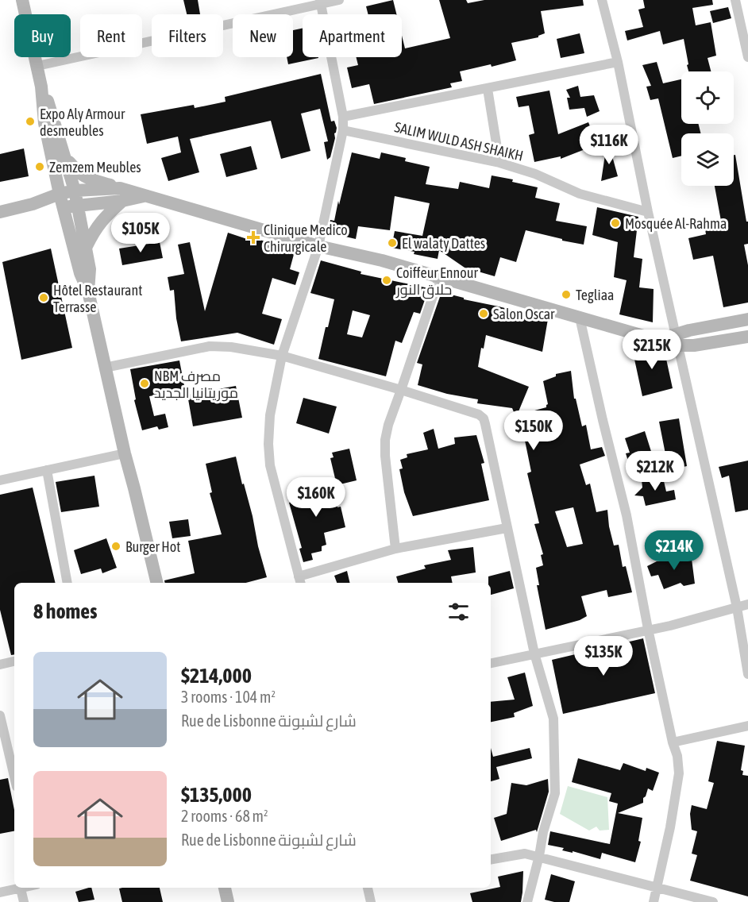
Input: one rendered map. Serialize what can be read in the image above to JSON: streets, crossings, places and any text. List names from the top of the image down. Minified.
{"streets":{"street":["SALIM WULD ASH SHAIKH"]},"places":{"other":["Expo Aly Armour desmeubles","Zemzem Meubles","Mosquée Al-Rahma","El walaty Dattes","Coiffeur Ennour حلاق النور","Tegliaa","Hôtel Restaurant Terrasse","Salon Oscar","NBM مصرف موريتانيا الجديد","Burger Hot"],"health":["Clinique Medico Chirurgicale"]},"page":{"chip":["Buy","Rent","Filters","New","Apartment"],"price":["$116K","$105K","$215K","$150K","$212K","$160K","$214K","$135K"],"heading":"8 homes","list":[{"name":"$214,000","note":"3 rooms · 104 m² · Rue de Lisbonne شارع لشبونة"},{"name":"$135,000","note":"2 rooms · 68 m² · Rue de Lisbonne شارع لشبونة"}]}}
